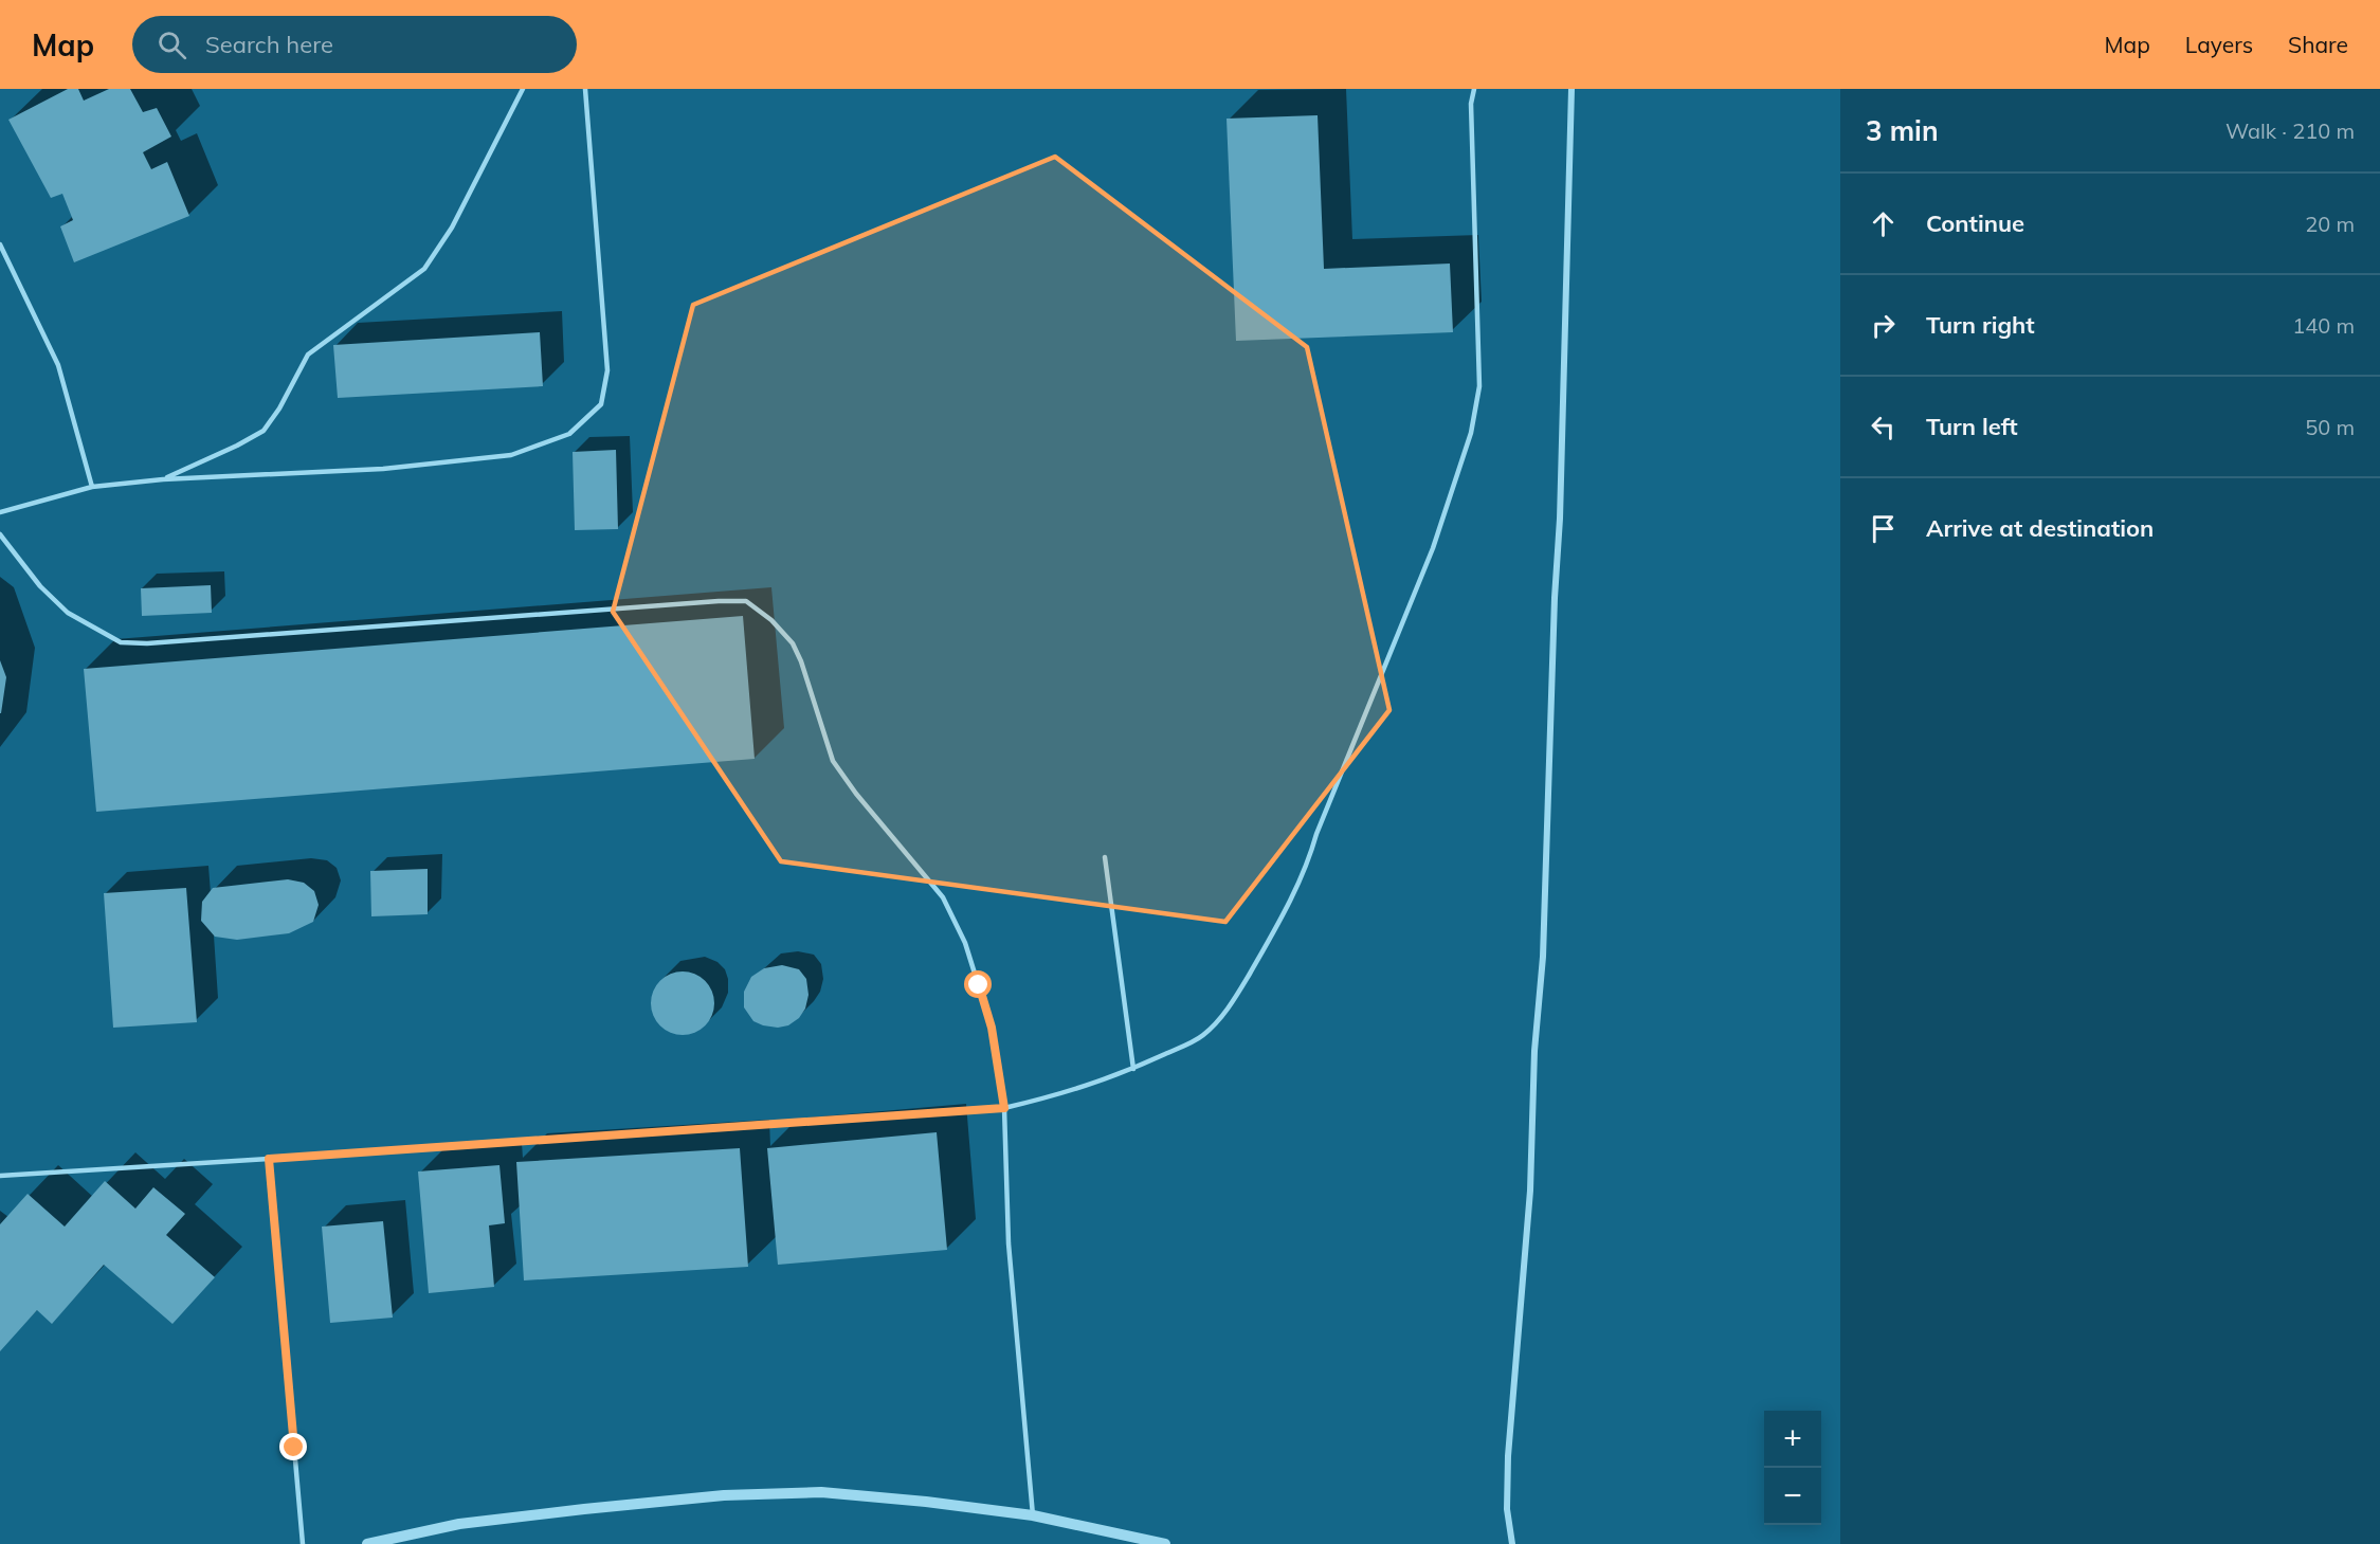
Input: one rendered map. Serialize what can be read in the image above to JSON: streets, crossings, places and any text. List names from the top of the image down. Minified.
{"page":{"header":"Map","search":"Search here","nav":["Map","Layers","Share"],"heading":["3 min","Walk · 210 m"],"list":[["Continue","20 m"],["Turn right","140 m"],["Turn left","50 m"],"Arrive at destination"],"map_buttons":["+","−"]}}
